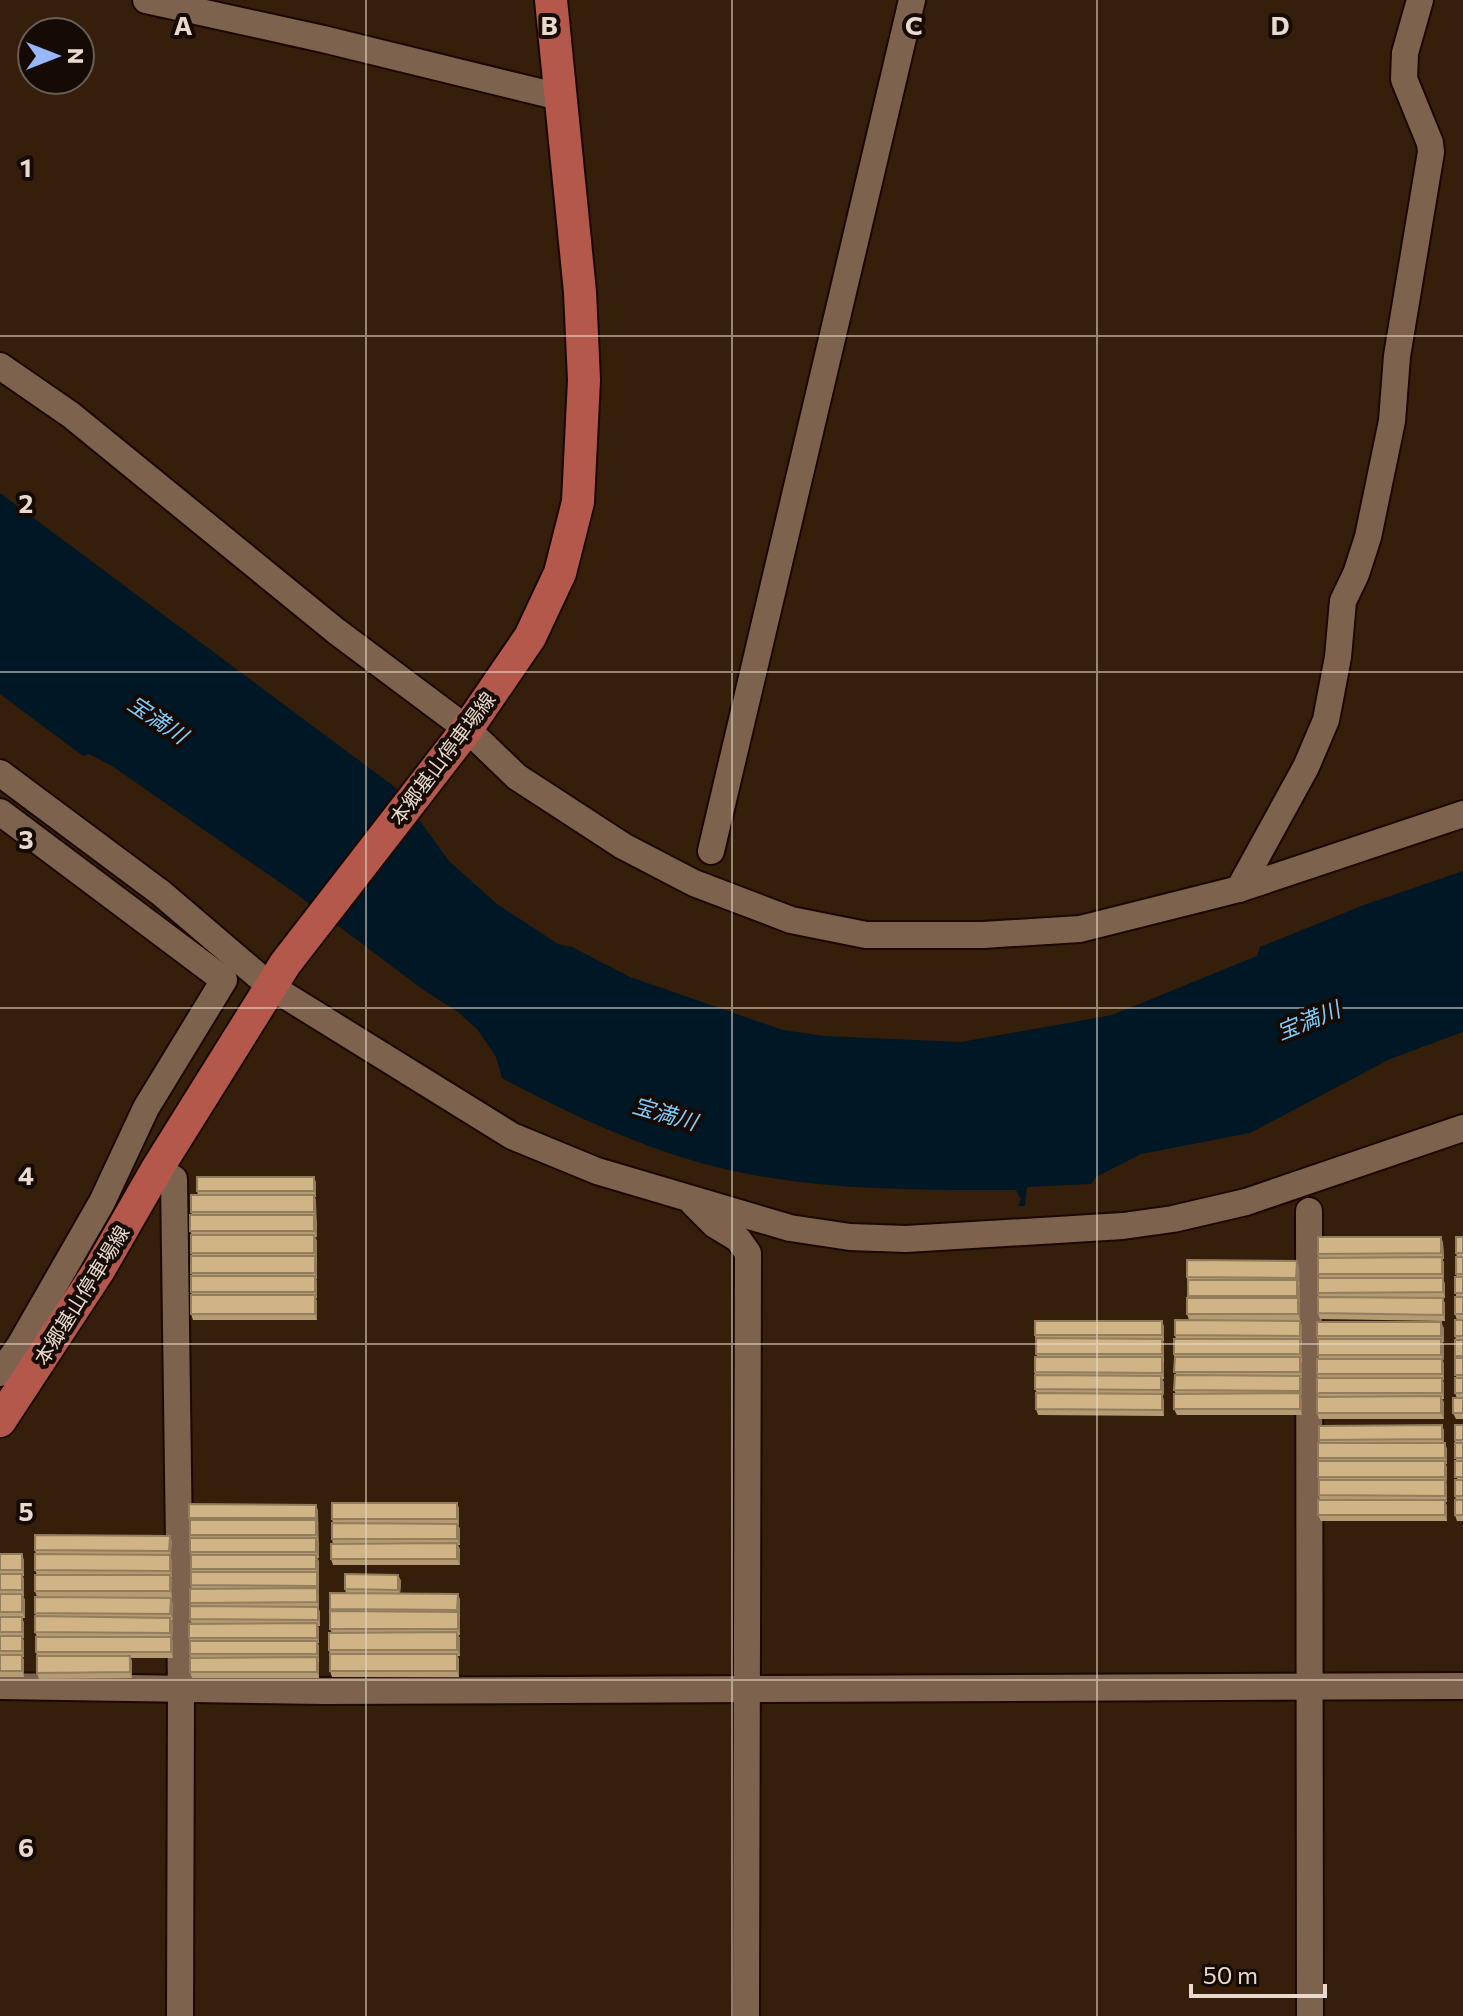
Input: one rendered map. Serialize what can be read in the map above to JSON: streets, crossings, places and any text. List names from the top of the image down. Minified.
{"streets":{"main road":["本郷基山停車場線"]},"water":["宝満川"],"scale_bar":"50 m","north":"right","grid":{"columns":["A","B","C","D"],"rows":["1","2","3","4","5","6"]}}
